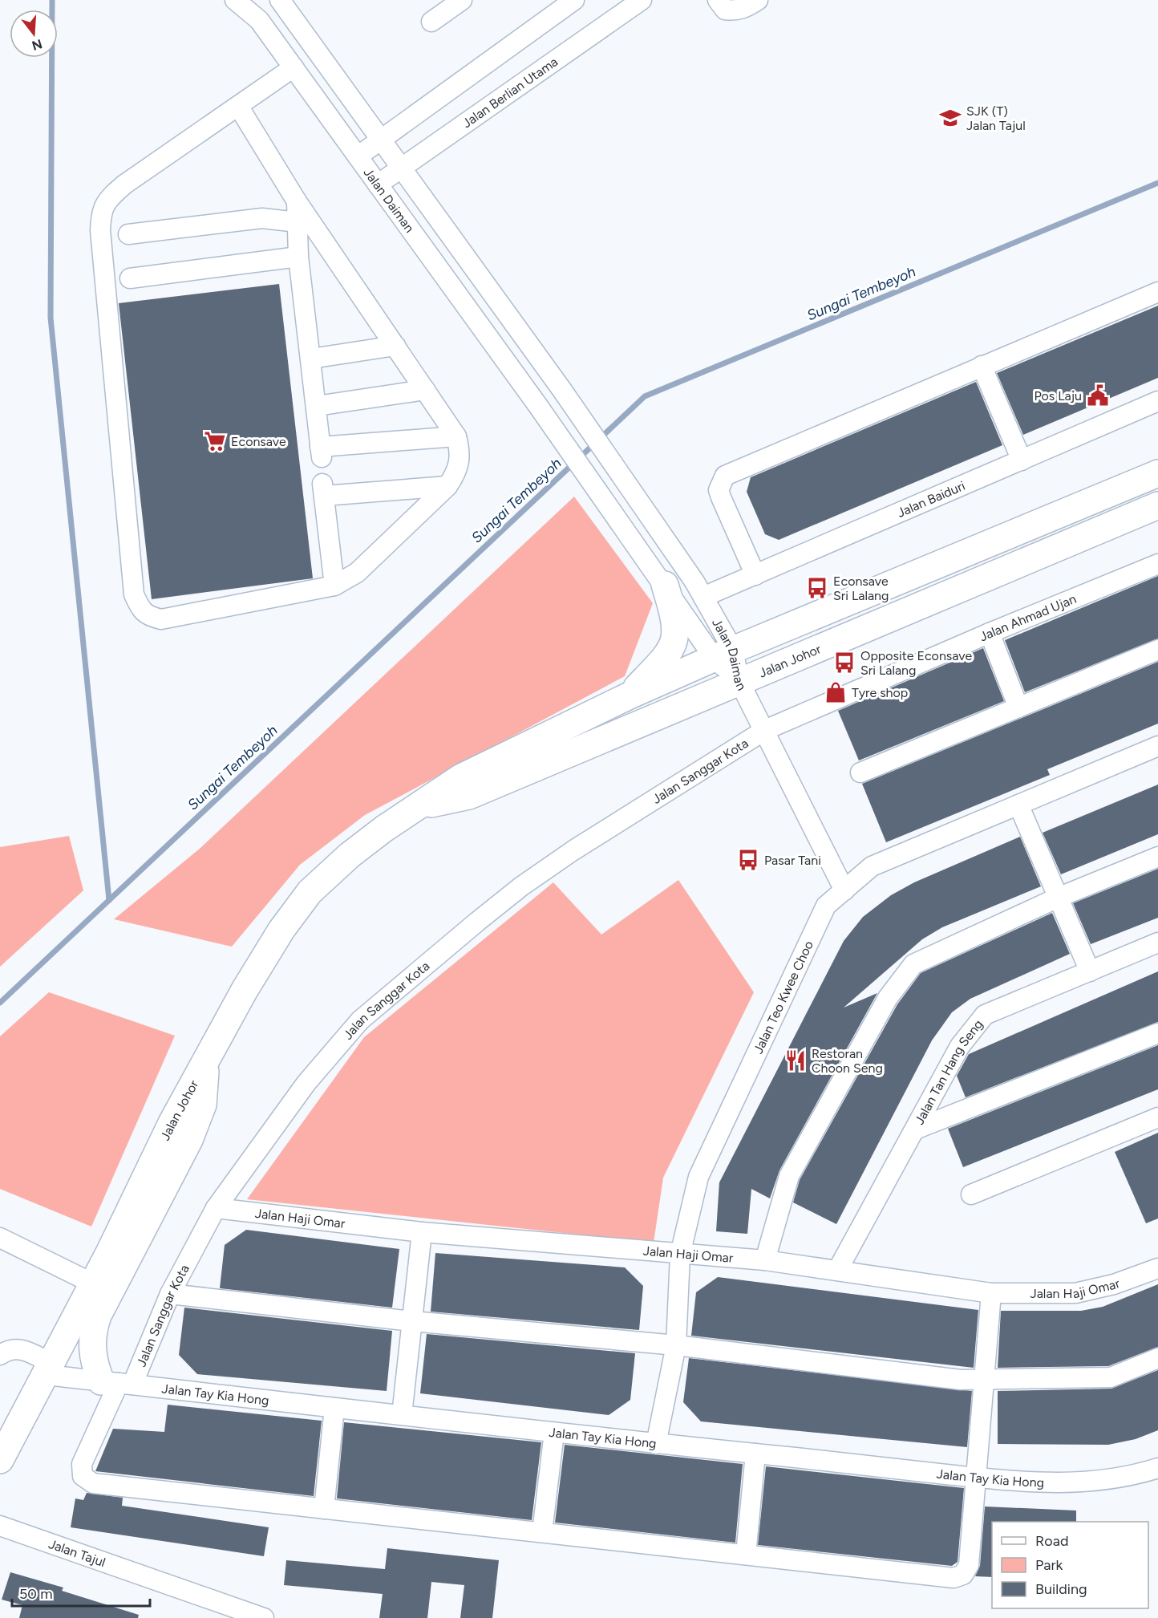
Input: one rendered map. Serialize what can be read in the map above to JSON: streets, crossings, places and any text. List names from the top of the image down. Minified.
{"streets":{"highway":["Jalan Johor"],"street":["Jalan Berlian Utama","Jalan Daiman","Jalan Baiduri","Jalan Ahmad Ujan","Jalan Sanggar Kota","Jalan Teo Kwee Choo","Jalan Tan Hang Seng","Jalan Haji Omar","Jalan Tay Kia Hong","Jalan Tajul"]},"crossings":[["Jalan Berlian Utama","Jalan Daiman"],["Jalan Daiman","Jalan Baiduri"],["Jalan Daiman","Jalan Ahmad Ujan"],["Jalan Daiman","Jalan Johor"],["Jalan Daiman","Jalan Sanggar Kota"],["Jalan Daiman","Jalan Teo Kwee Choo"],["Jalan Ahmad Ujan","Jalan Sanggar Kota"],["Jalan Johor","Jalan Tay Kia Hong"],["Jalan Sanggar Kota","Jalan Haji Omar"],["Jalan Sanggar Kota","Jalan Tay Kia Hong"],["Jalan Teo Kwee Choo","Jalan Haji Omar"],["Jalan Teo Kwee Choo","Jalan Tay Kia Hong"],["Jalan Tan Hang Seng","Jalan Haji Omar"]],"water":["Sungai Tembeyoh"],"places":{"school or university":["SJK (T) Jalan Tajul"],"public building":["Pos Laju"],"supermarket":["Econsave"],"bus stop":["Econsave Sri Lalang","Opposite Econsave Sri Lalang","Pasar Tani"],"shop":["Tyre shop"],"restaurant":["Restoran Choon Seng"]},"legend":["Road","Park","Building"],"scale_bar":"50 m","north":"bottom"}
